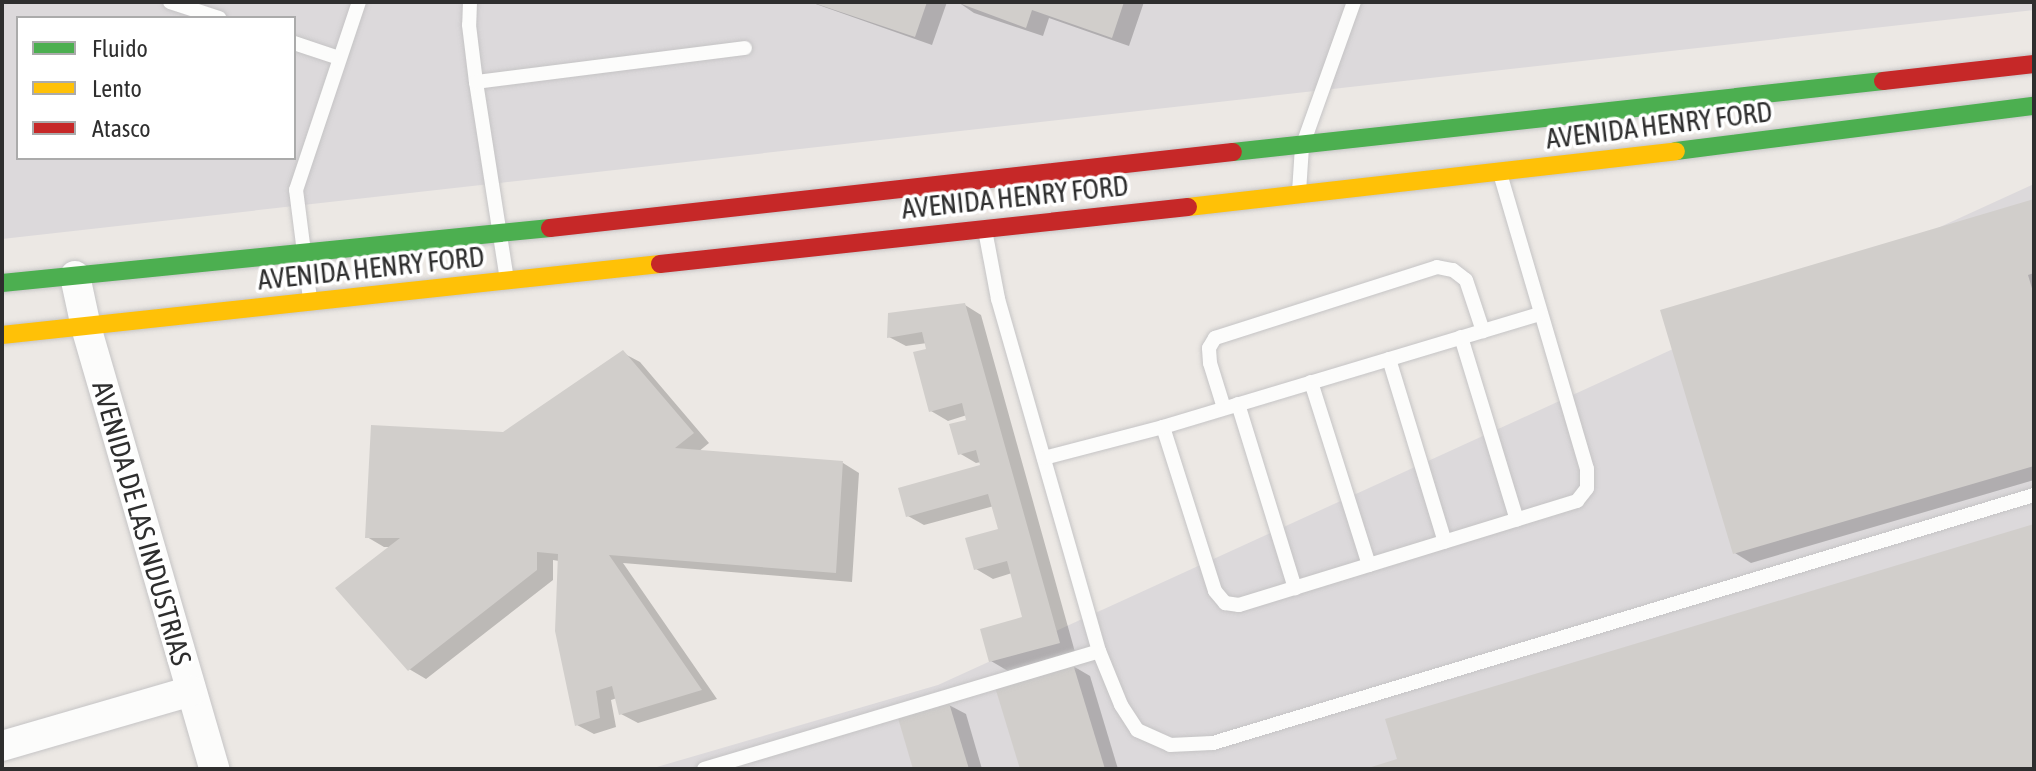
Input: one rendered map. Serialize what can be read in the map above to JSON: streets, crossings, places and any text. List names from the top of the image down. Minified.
{"streets":{"main road":["AVENIDA HENRY FORD"],"street":["AVENIDA DE LAS INDUSTRIAS"]},"crossings":[["AVENIDA HENRY FORD","AVENIDA DE LAS INDUSTRIAS"]],"legend":["Fluido","Lento","Atasco"]}
